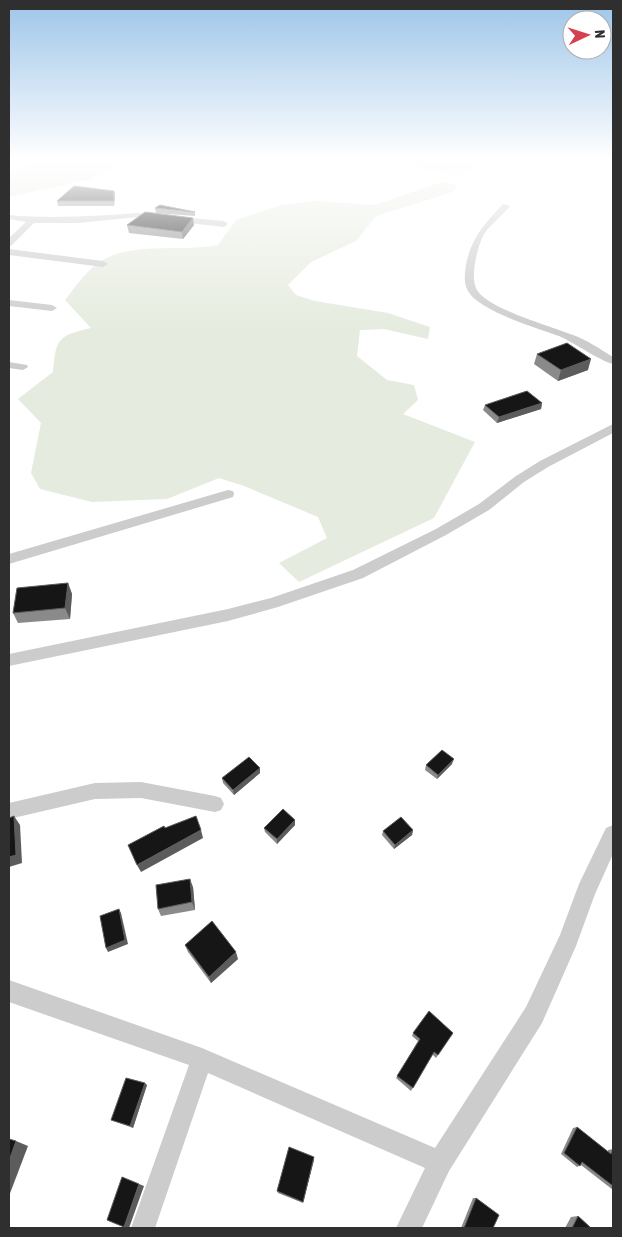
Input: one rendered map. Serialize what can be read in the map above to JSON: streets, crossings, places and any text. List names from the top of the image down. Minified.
{"north":"right"}
